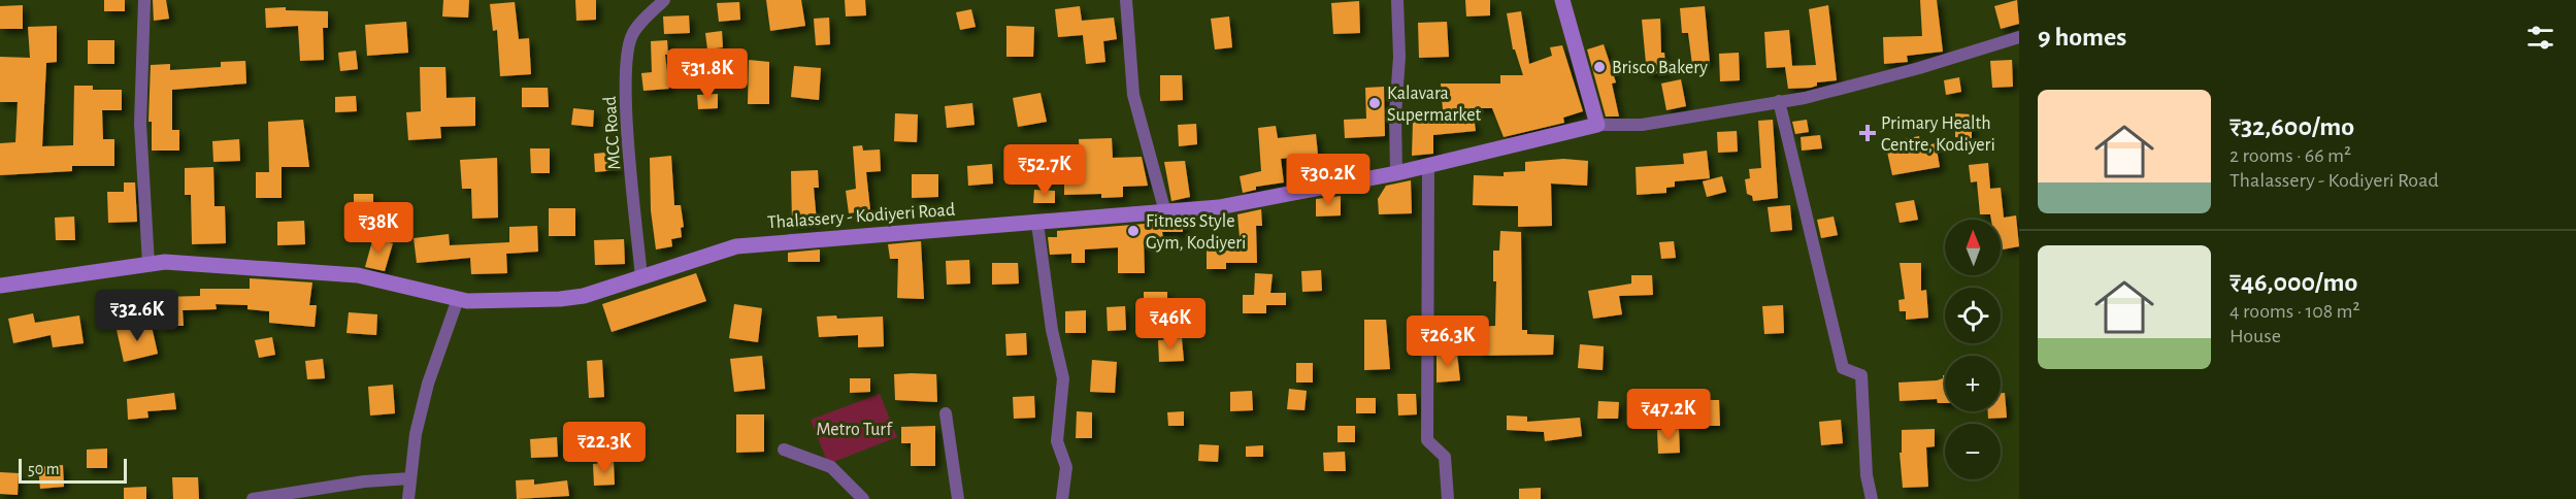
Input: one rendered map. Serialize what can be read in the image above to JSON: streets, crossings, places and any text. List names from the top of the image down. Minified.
{"streets":{"main road":["Thalassery - Kodiyeri Road"],"street":["MCC Road"]},"crossings":[["MCC Road","Thalassery - Kodiyeri Road"]],"parks":["Metro Turf"],"places":{"other":["Brisco Bakery","Kalavara Supermarket","Fitness Style Gym, Kodiyeri"],"health":["Primary Health Centre, Kodiyeri"]},"scale_bar":"50 m","north":"top","page":{"heading":"9 homes","price":["₹31.8K","₹52.7K","₹30.2K","₹38K","₹32.6K","₹46K","₹26.3K","₹47.2K","₹22.3K"],"list":[{"name":"₹32,600/mo","note":"2 rooms · 66 m² · Thalassery - Kodiyeri Road"},{"name":"₹46,000/mo","note":"4 rooms · 108 m² · House"}],"map_buttons":["+","−"],"scale":"50 m"}}
